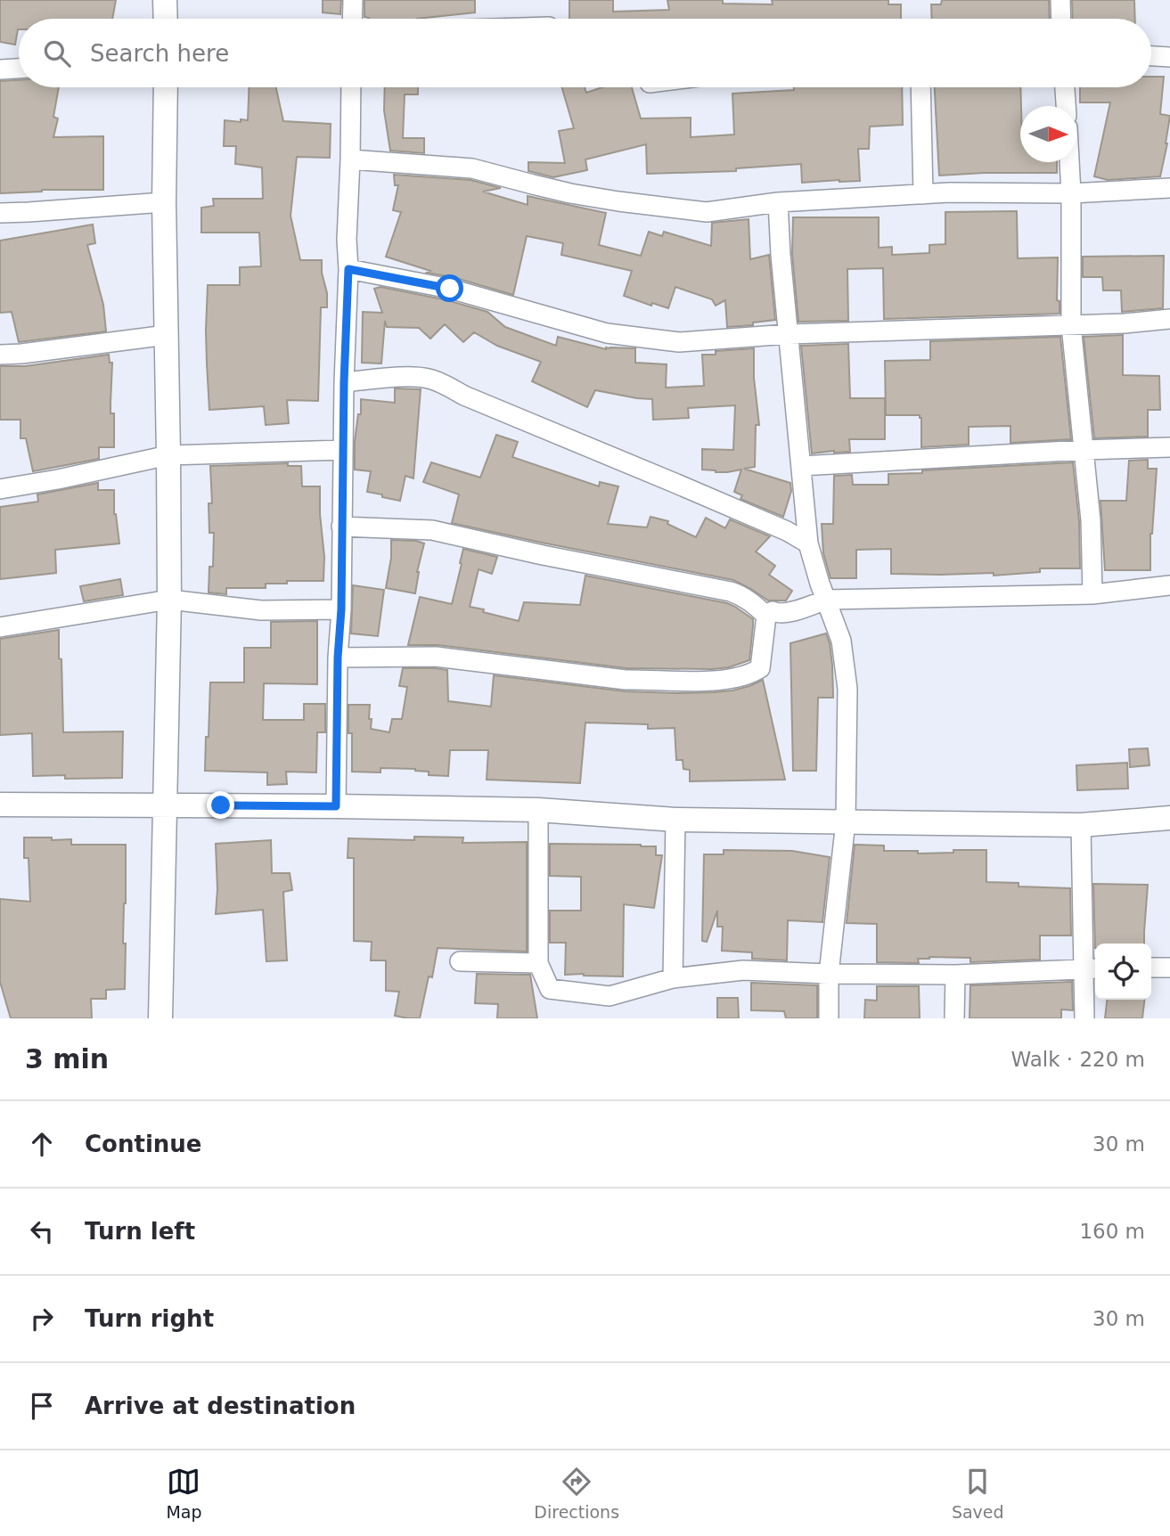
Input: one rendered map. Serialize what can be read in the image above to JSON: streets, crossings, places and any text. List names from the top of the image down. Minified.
{"north":"right","page":{"search":"Search here","heading":["3 min","Walk · 220 m"],"list":[["Continue","30 m"],["Turn left","160 m"],["Turn right","30 m"],"Arrive at destination"],"nav":["Map","Directions","Saved"]}}
